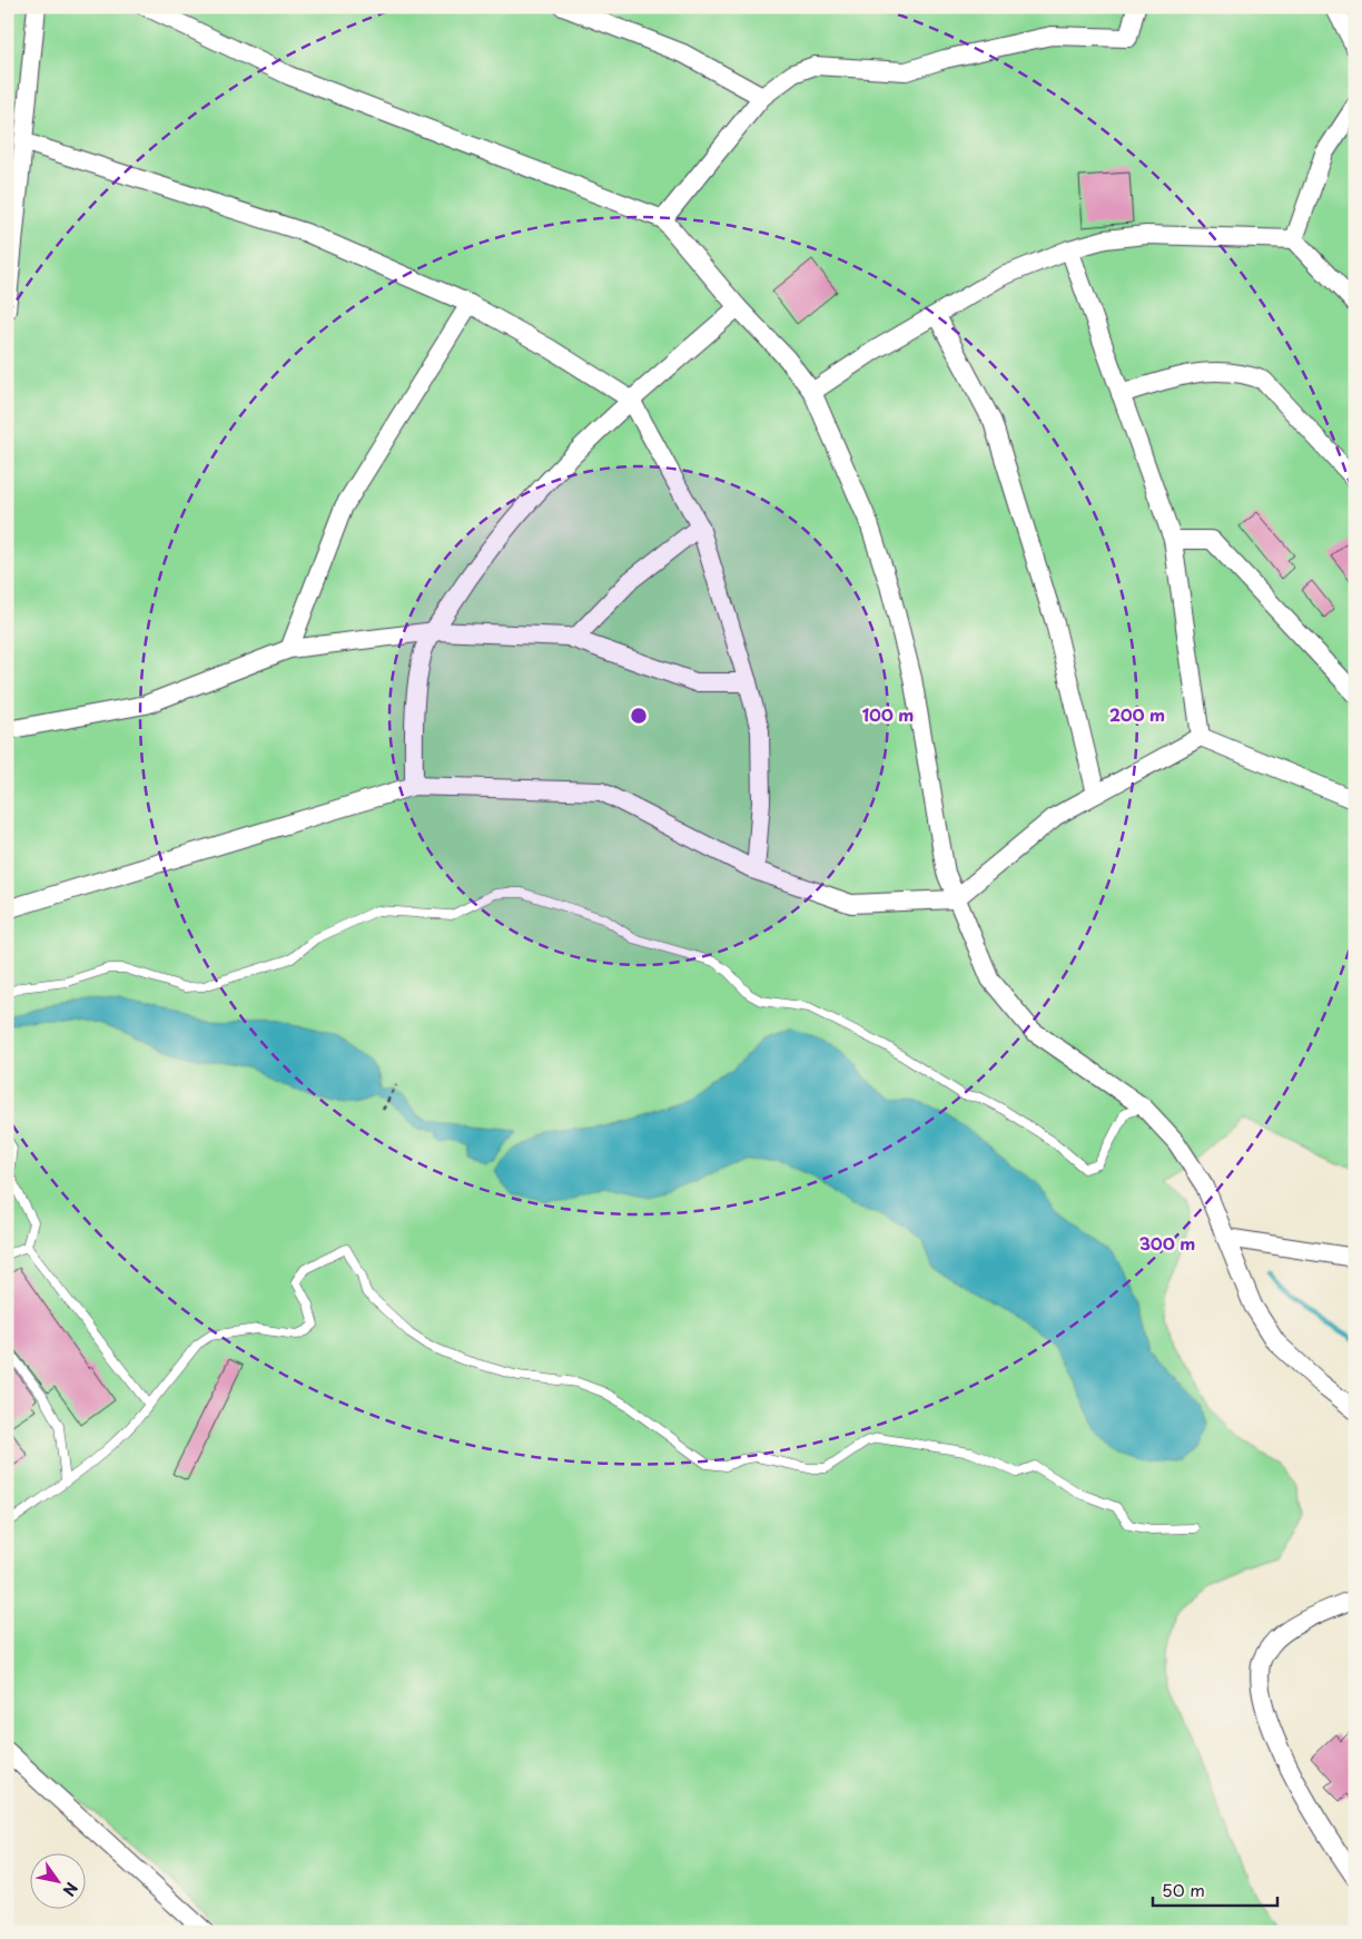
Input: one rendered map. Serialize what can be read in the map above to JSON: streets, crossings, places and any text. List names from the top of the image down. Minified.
{"scale_bar":"50 m","north":"bottom right","rings":["100 m","200 m","300 m"]}
